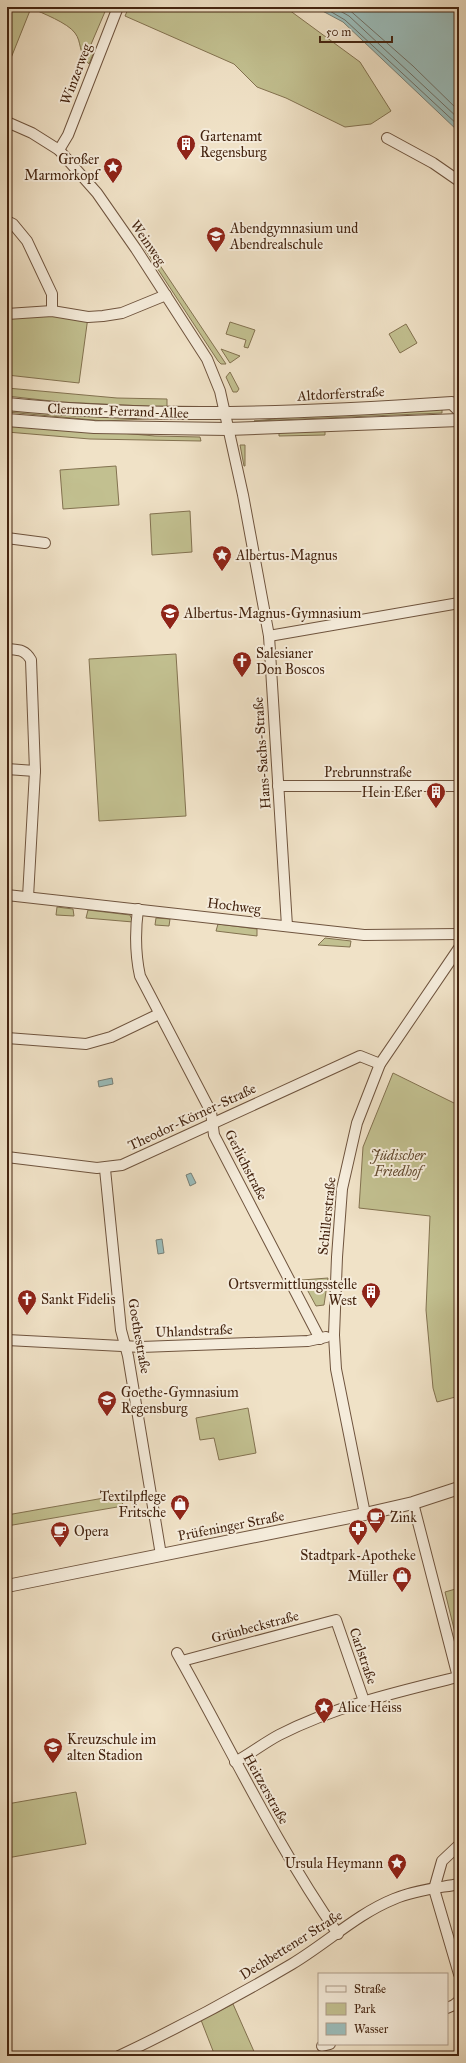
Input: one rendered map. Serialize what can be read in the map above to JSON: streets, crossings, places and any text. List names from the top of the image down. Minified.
{"streets":{"street":["Winzerweg","Weinweg","Altdorferstraße","Clermont-Ferrand-Allee","Hans-Sachs-Straße","Prebrunnstraße","Hochweg","Theodor-Körner-Straße","Gerlichstraße","Schillerstraße","Uhlandstraße","Goethestraße","Prüfeninger Straße","Grünbeckstraße","Carlstraße","Heitzerstraße","Dechbettener Straße"]},"crossings":[["Winzerweg","Weinweg"],["Weinweg","Altdorferstraße"],["Weinweg","Clermont-Ferrand-Allee"],["Weinweg","Hans-Sachs-Straße"],["Altdorferstraße","Clermont-Ferrand-Allee"],["Altdorferstraße","Hans-Sachs-Straße"],["Clermont-Ferrand-Allee","Hans-Sachs-Straße"],["Hans-Sachs-Straße","Prebrunnstraße"],["Hans-Sachs-Straße","Hochweg"],["Hochweg","Gerlichstraße"],["Theodor-Körner-Straße","Gerlichstraße"],["Theodor-Körner-Straße","Schillerstraße"],["Theodor-Körner-Straße","Goethestraße"],["Gerlichstraße","Uhlandstraße"],["Schillerstraße","Uhlandstraße"],["Schillerstraße","Prüfeninger Straße"],["Uhlandstraße","Goethestraße"],["Goethestraße","Prüfeninger Straße"],["Grünbeckstraße","Carlstraße"],["Grünbeckstraße","Heitzerstraße"],["Heitzerstraße","Dechbettener Straße"]],"parks":["Jüdischer Friedhof"],"places":{"building":["Gartenamt Regensburg","Hein Eßer","Ortsvermittlungsstelle West"],"place":["Großer Marmorkopf","Albertus-Magnus","Alice Heiss","Ursula Heymann"],"school or university":["Abendgymnasium und Abendrealschule","Albertus-Magnus-Gymnasium","Goethe-Gymnasium Regensburg","Kreuzschule im alten Stadion"],"church":["Salesianer Don Boscos","Sankt Fidelis"],"shop":["Textilpflege Fritsche","Müller"],"cafe":["Zink","Opera"],"pharmacy":["Stadtpark-Apotheke"]},"legend":["Straße","Park","Wasser"],"scale_bar":"50 m"}
